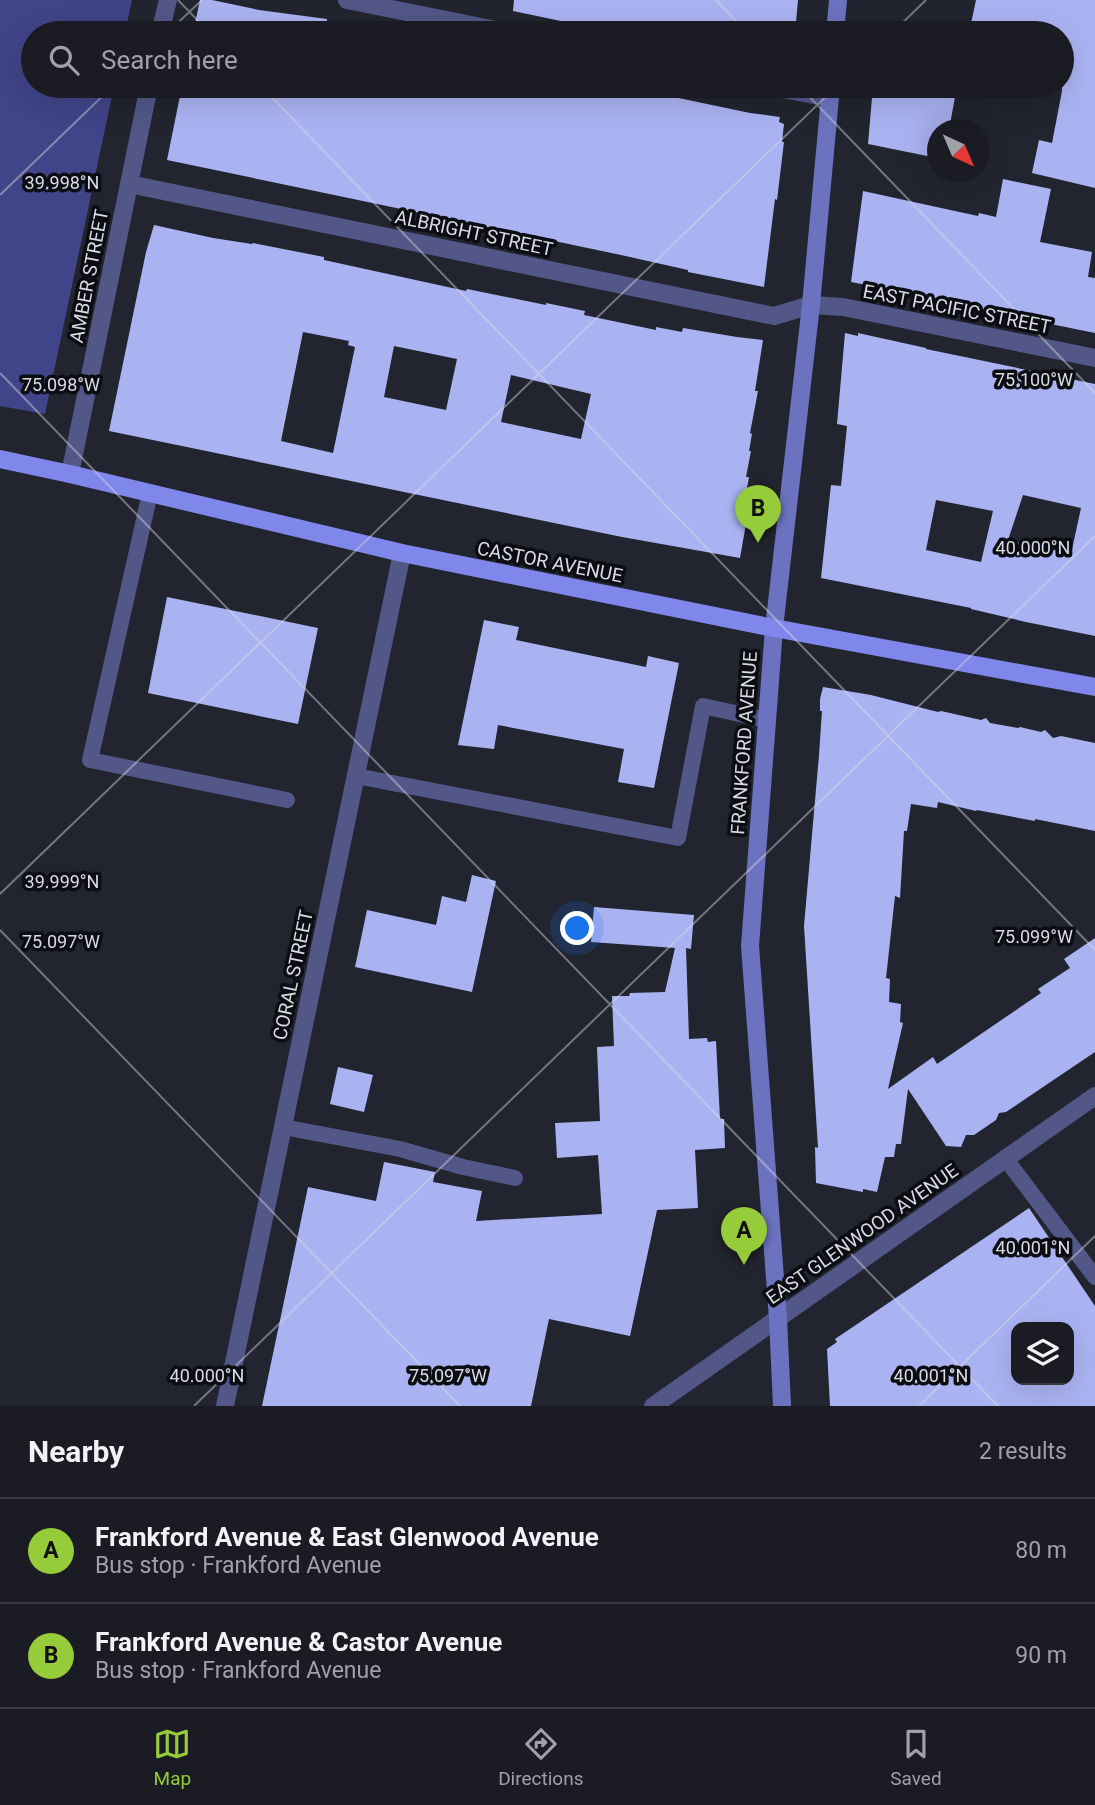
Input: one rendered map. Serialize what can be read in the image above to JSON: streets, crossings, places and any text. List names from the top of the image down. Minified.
{"streets":{"main road":["CASTOR AVENUE","FRANKFORD AVENUE"],"street":["ALBRIGHT STREET","AMBER STREET","EAST PACIFIC STREET","CORAL STREET","EAST GLENWOOD AVENUE"]},"crossings":[["ALBRIGHT STREET","AMBER STREET"],["ALBRIGHT STREET","EAST PACIFIC STREET"],["ALBRIGHT STREET","FRANKFORD AVENUE"],["AMBER STREET","CASTOR AVENUE"],["EAST PACIFIC STREET","FRANKFORD AVENUE"],["CASTOR AVENUE","FRANKFORD AVENUE"],["CASTOR AVENUE","CORAL STREET"],["FRANKFORD AVENUE","EAST GLENWOOD AVENUE"]],"north":"bottom right","page":{"search":"Search here","pins":["B","A"],"heading":["Nearby","2 results"],"list":[{"mark":"A","name":"Frankford Avenue & East Glenwood Avenue","note":"Bus stop · Frankford Avenue","value":"80 m"},{"mark":"B","name":"Frankford Avenue & Castor Avenue","note":"Bus stop · Frankford Avenue","value":"90 m"}],"nav":["Map","Directions","Saved"]},"coordinates":["39.998°N","75.100°W","75.098°W","40.000°N","39.999°N","75.099°W","75.097°W","40.001°N"]}
